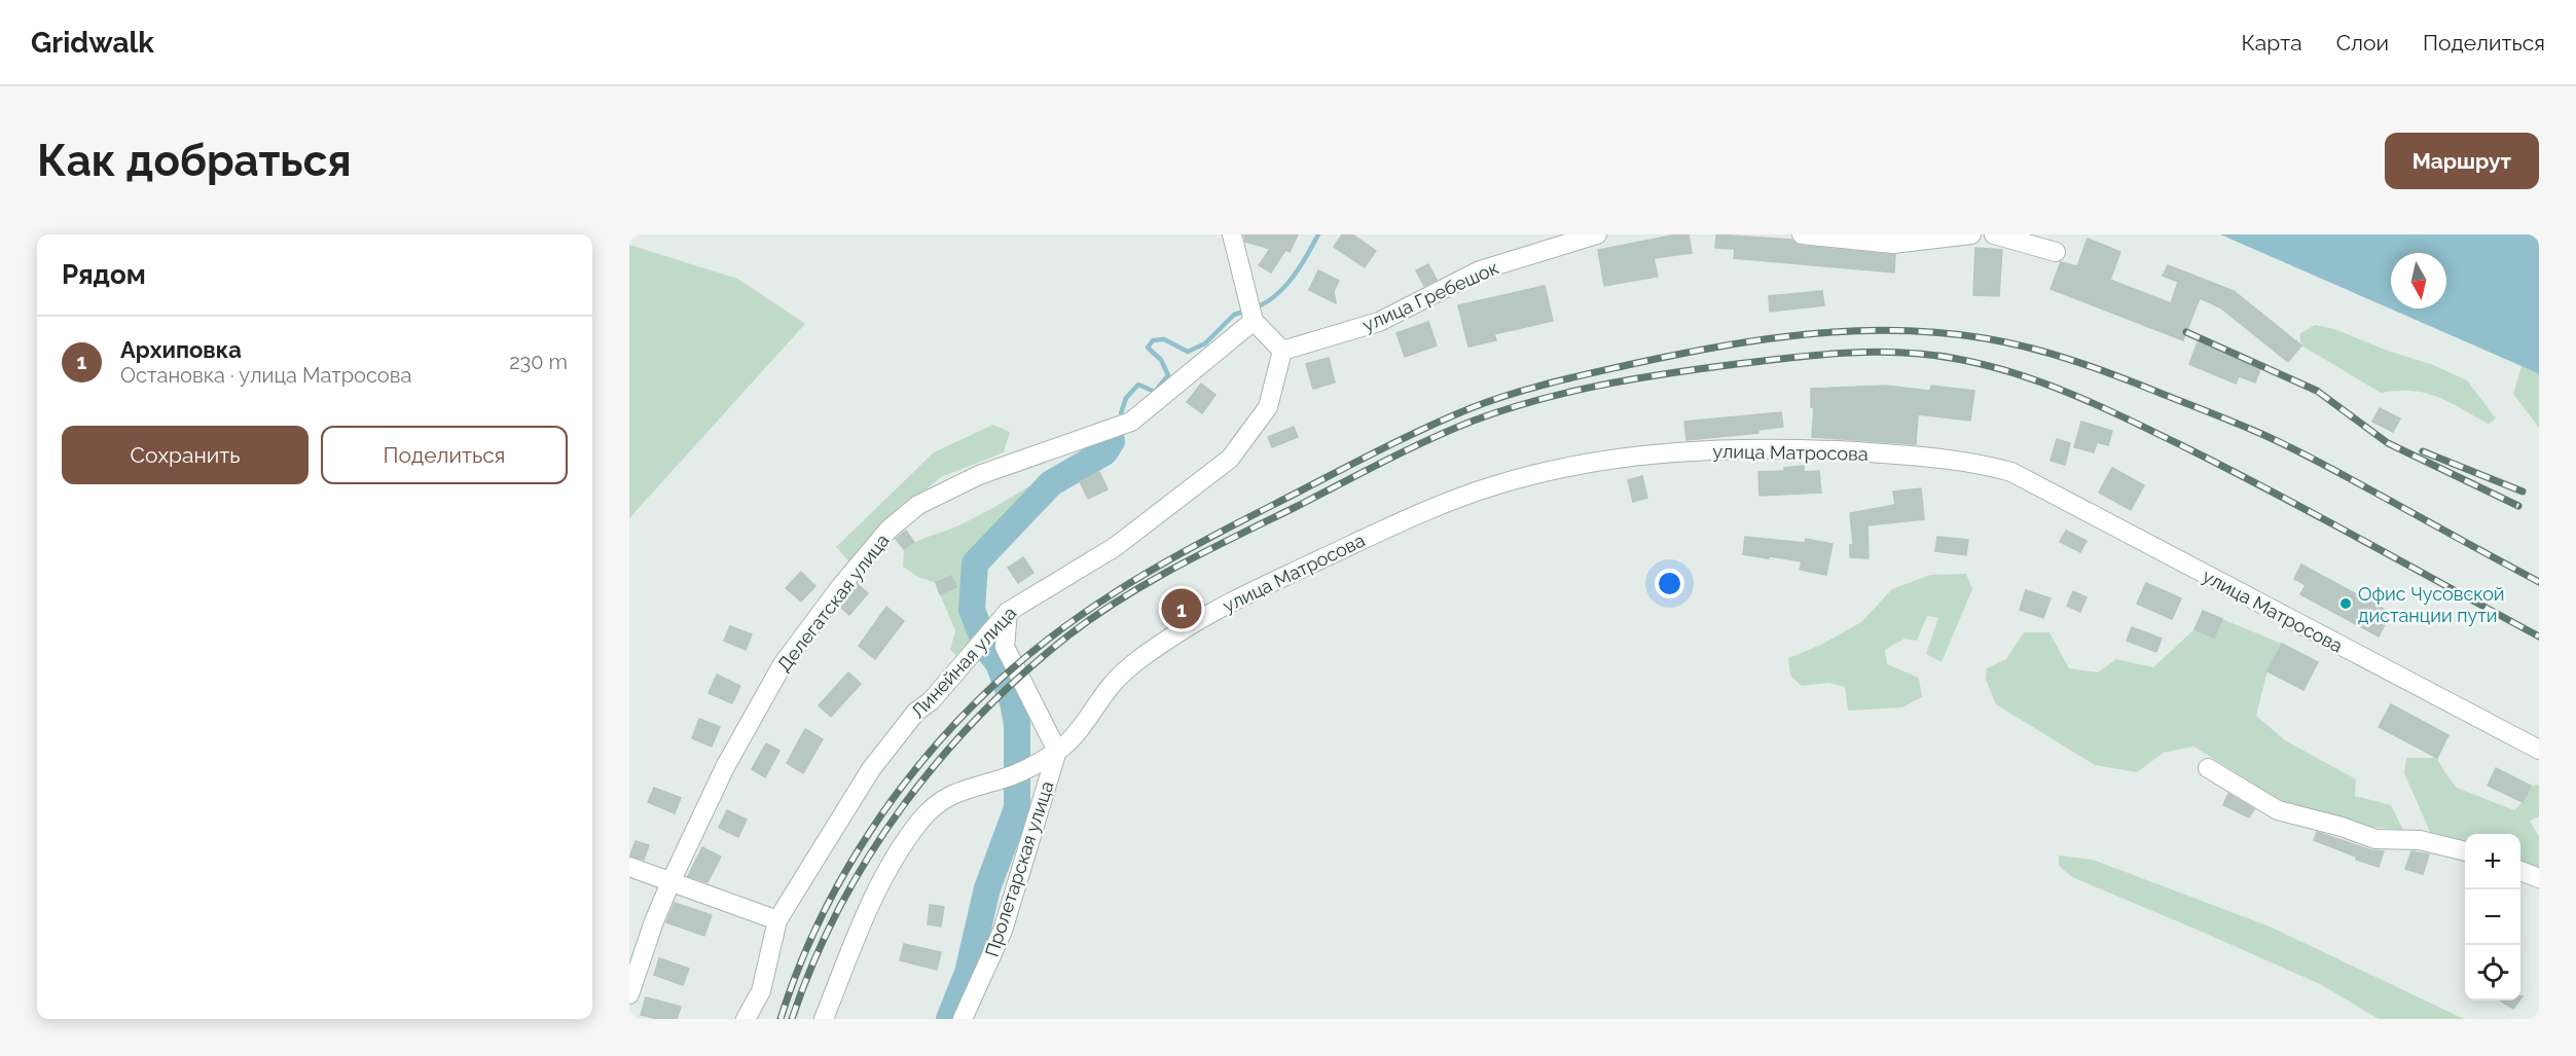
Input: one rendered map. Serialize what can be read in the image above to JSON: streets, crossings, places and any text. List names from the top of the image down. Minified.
{"streets":{"street":["улица Гребешок","улица Матросова","Делегатская улица","Линейная улица","Пролетарская улица"]},"crossings":[["улица Гребешок","Линейная улица"],["улица Матросова","Пролетарская улица"]],"places":["Офис Чусовской дистанции пути"],"north":"bottom","page":{"header":"Gridwalk","nav":["Карта","Слои","Поделиться"],"buttons":["Маршрут",["Сохранить","Поделиться"]],"title":"Как добраться","heading":"Рядом","list":[{"mark":"1","name":"Архиповка","note":"Остановка · улица Матросова","value":"230 m"}],"pins":"1","map_buttons":["+","−"]}}
